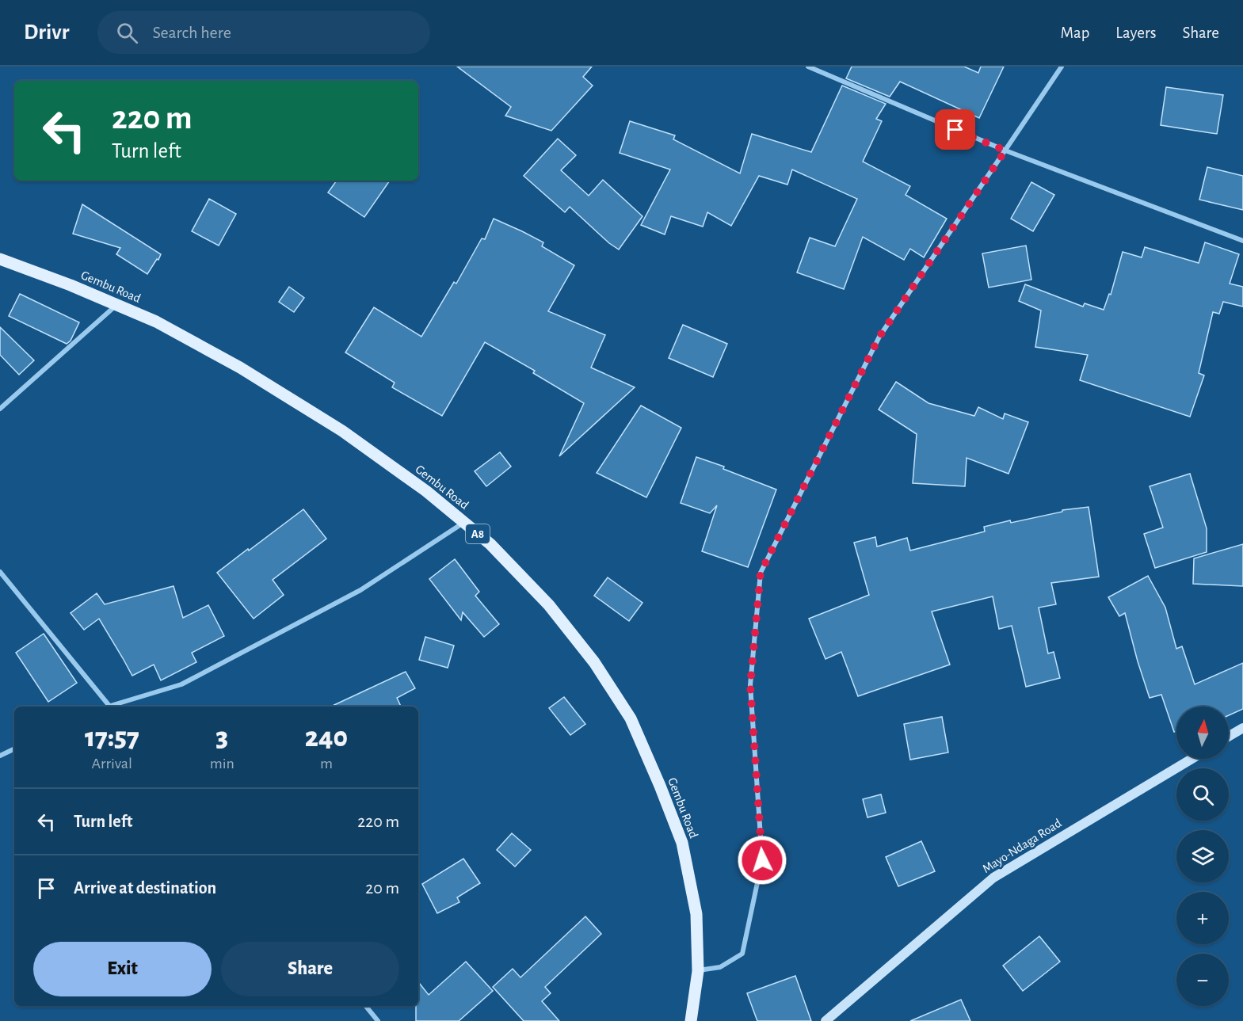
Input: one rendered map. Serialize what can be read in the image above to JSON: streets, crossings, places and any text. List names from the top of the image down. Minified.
{"streets":{"main road":["Gembu Road","A8"],"street":["Mayo-Ndaga Road"]},"north":"top","page":{"header":"Drivr","search":"Search here","nav":["Map","Layers","Share"],"turn":["220 m","Turn left"],"map_buttons":["+","−"],"eta":["17:57","Arrival","3","min","240","m"],"list":[{"name":"Turn left","value":"220 m"},{"name":"Arrive at destination","value":"20 m"}],"buttons":["Exit","Share"]}}
